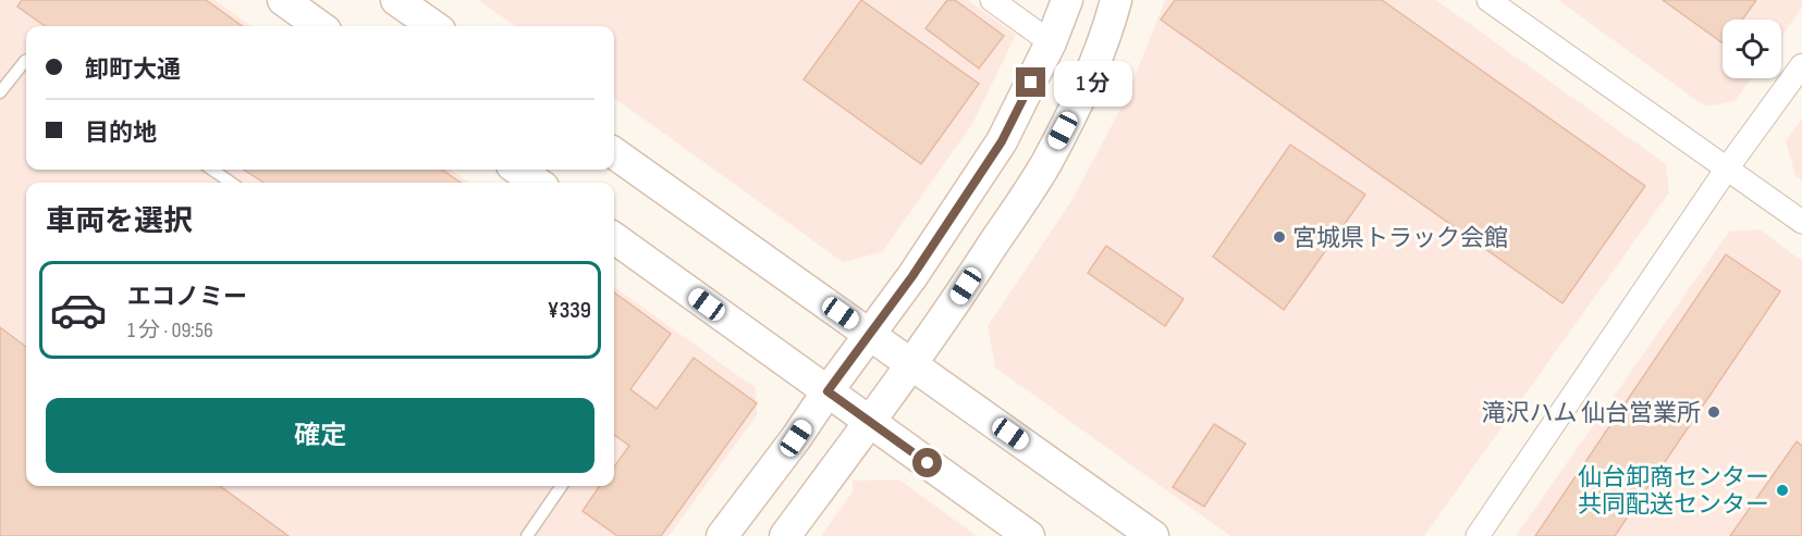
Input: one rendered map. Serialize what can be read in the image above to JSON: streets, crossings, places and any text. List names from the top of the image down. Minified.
{"places":["宮城県トラック会館","滝沢ハム 仙台営業所","仙台卸商センター 共同配送センター"],"page":{"banner":["卸町大通","目的地"],"bubble":"1 分","heading":"車両を選択","list":[{"name":"エコノミー","note":"1 分 · 09:56","value":"¥339"}],"buttons":"確定"}}
